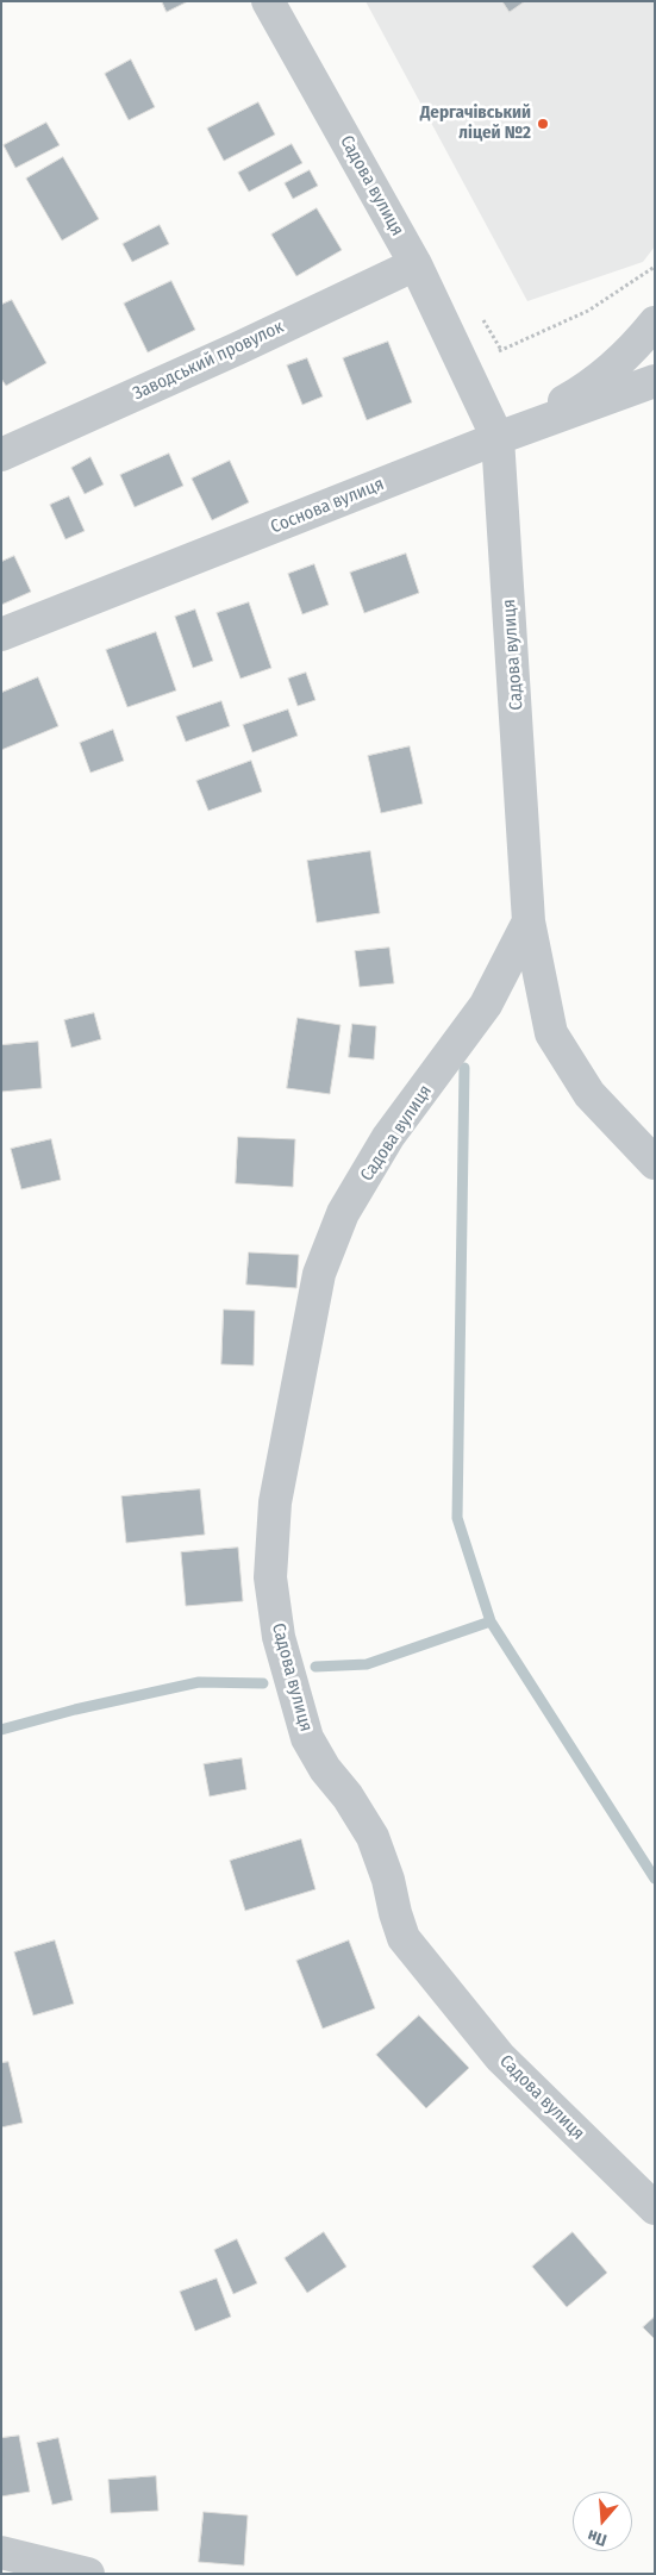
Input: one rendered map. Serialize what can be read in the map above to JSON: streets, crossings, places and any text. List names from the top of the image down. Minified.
{"streets":{"street":["Садова вулиця","Заводський провулок","Соснова вулиця"]},"crossings":[["Садова вулиця","Заводський провулок"],["Садова вулиця","Соснова вулиця"]],"places":["Дергачівський ліцей №2"],"north":"bottom"}
